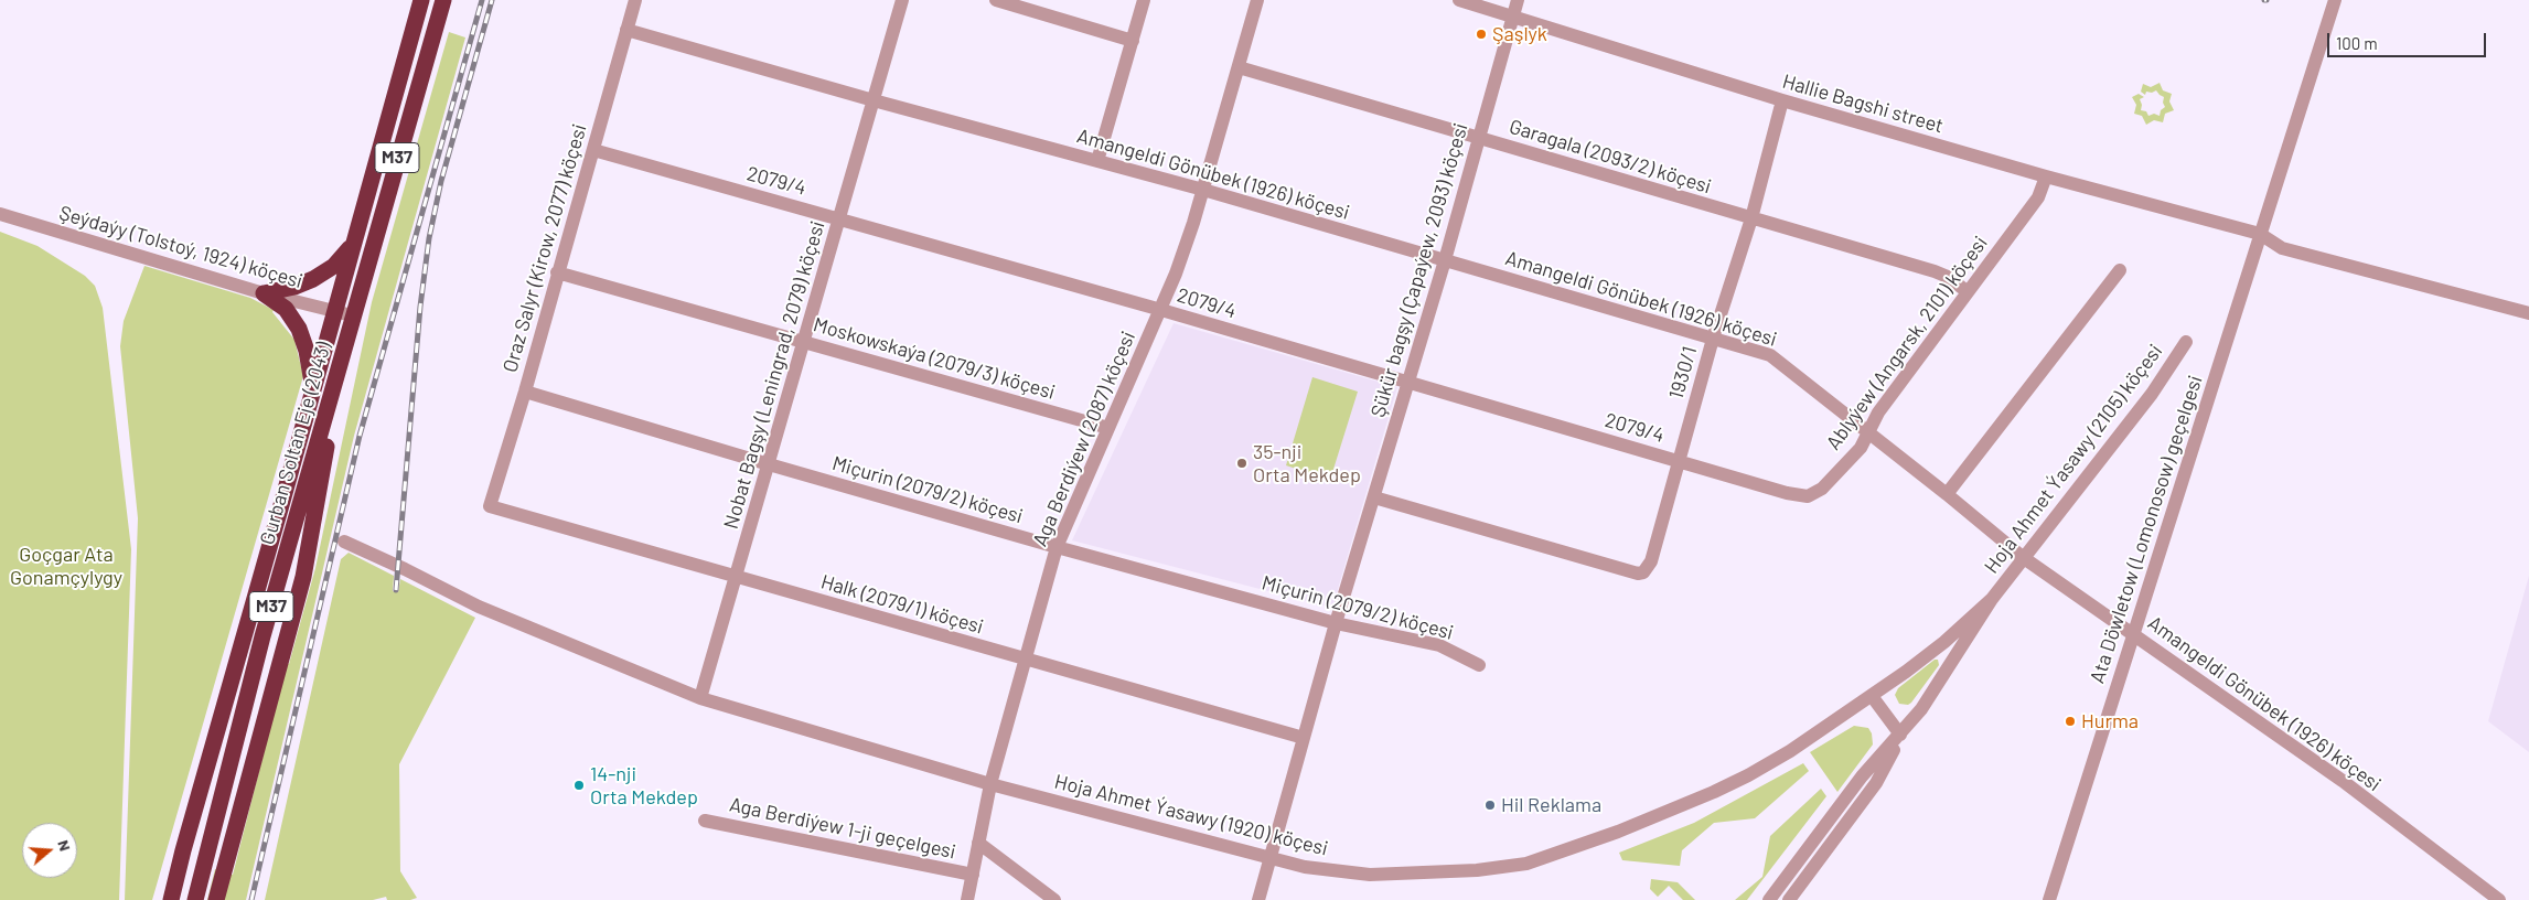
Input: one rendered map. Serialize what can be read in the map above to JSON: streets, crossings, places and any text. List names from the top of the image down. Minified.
{"streets":{"highway":["M37","Gurban Soltan Eje (2043)"],"street":["Hallie Bagshi street","Garagala (2093/2) köçesi","Amangeldi Gönübek (1926) köçesi","2079/4","Şeýdaýy (Tolstoý, 1924) köçesi","Oraz Salyr (Kirow, 2077) köçesi","Şükür bagşy (Çapaýew, 2093) köçesi","Ablyýew (Angarsk, 2101) köçesi","Moskowskaýa (2079/3) köçesi","1930/1","Nobat Bagşy (Leningrad, 2079) köçesi","Aga Berdiýew (2087) köçesi","Hoja Ahmet Ýasawy (2105) köçesi","Miçurin (2079/2) köçesi","Ata Döwletow (Lomonosow) geçelgesi","Halk (2079/1) köçesi","Hoja Ahmet Ýasawy (1920) köçesi","Aga Berdiýew 1-ji geçelgesi"]},"crossings":[["Hallie Bagshi street","Şükür bagşy (Çapaýew, 2093) köçesi"],["Hallie Bagshi street","Ablyýew (Angarsk, 2101) köçesi"],["Hallie Bagshi street","1930/1"],["Hallie Bagshi street","Ata Döwletow (Lomonosow) geçelgesi"],["Garagala (2093/2) köçesi","Şükür bagşy (Çapaýew, 2093) köçesi"],["Garagala (2093/2) köçesi","Ablyýew (Angarsk, 2101) köçesi"],["Garagala (2093/2) köçesi","1930/1"],["Garagala (2093/2) köçesi","Aga Berdiýew (2087) köçesi"],["Amangeldi Gönübek (1926) köçesi","Oraz Salyr (Kirow, 2077) köçesi"],["Amangeldi Gönübek (1926) köçesi","Şükür bagşy (Çapaýew, 2093) köçesi"],["Amangeldi Gönübek (1926) köçesi","Ablyýew (Angarsk, 2101) köçesi"],["Amangeldi Gönübek (1926) köçesi","1930/1"],["Amangeldi Gönübek (1926) köçesi","Nobat Bagşy (Leningrad, 2079) köçesi"],["Amangeldi Gönübek (1926) köçesi","Aga Berdiýew (2087) köçesi"],["Amangeldi Gönübek (1926) köçesi","Hoja Ahmet Ýasawy (2105) köçesi"],["Amangeldi Gönübek (1926) köçesi","Ata Döwletow (Lomonosow) geçelgesi"],["2079/4","Oraz Salyr (Kirow, 2077) köçesi"],["2079/4","Şükür bagşy (Çapaýew, 2093) köçesi"],["2079/4","Ablyýew (Angarsk, 2101) köçesi"],["2079/4","1930/1"],["2079/4","Nobat Bagşy (Leningrad, 2079) köçesi"],["2079/4","Aga Berdiýew (2087) köçesi"],["Şeýdaýy (Tolstoý, 1924) köçesi","Gurban Soltan Eje (2043)"],["Oraz Salyr (Kirow, 2077) köçesi","Moskowskaýa (2079/3) köçesi"],["Oraz Salyr (Kirow, 2077) köçesi","Miçurin (2079/2) köçesi"],["Oraz Salyr (Kirow, 2077) köçesi","Halk (2079/1) köçesi"],["Şükür bagşy (Çapaýew, 2093) köçesi","1930/1"],["Şükür bagşy (Çapaýew, 2093) köçesi","Miçurin (2079/2) köçesi"],["Şükür bagşy (Çapaýew, 2093) köçesi","Halk (2079/1) köçesi"],["Şükür bagşy (Çapaýew, 2093) köçesi","Hoja Ahmet Ýasawy (1920) köçesi"],["Moskowskaýa (2079/3) köçesi","Nobat Bagşy (Leningrad, 2079) köçesi"],["Moskowskaýa (2079/3) köçesi","Aga Berdiýew (2087) köçesi"],["Nobat Bagşy (Leningrad, 2079) köçesi","Miçurin (2079/2) köçesi"],["Nobat Bagşy (Leningrad, 2079) köçesi","Halk (2079/1) köçesi"],["Nobat Bagşy (Leningrad, 2079) köçesi","Hoja Ahmet Ýasawy (1920) köçesi"],["Aga Berdiýew (2087) köçesi","Miçurin (2079/2) köçesi"],["Aga Berdiýew (2087) köçesi","Halk (2079/1) köçesi"],["Aga Berdiýew (2087) köçesi","Hoja Ahmet Ýasawy (1920) köçesi"],["Aga Berdiýew (2087) köçesi","Aga Berdiýew 1-ji geçelgesi"],["Hoja Ahmet Ýasawy (2105) köçesi","Hoja Ahmet Ýasawy (1920) köçesi"]],"parks":["Goçgar Ata Gonamçylygy"],"places":["Şaşlyk","35-nji Orta Mekdep","Hurma","14-nji Orta Mekdep","Hil Reklama"],"scale_bar":"100 m","north":"right"}
